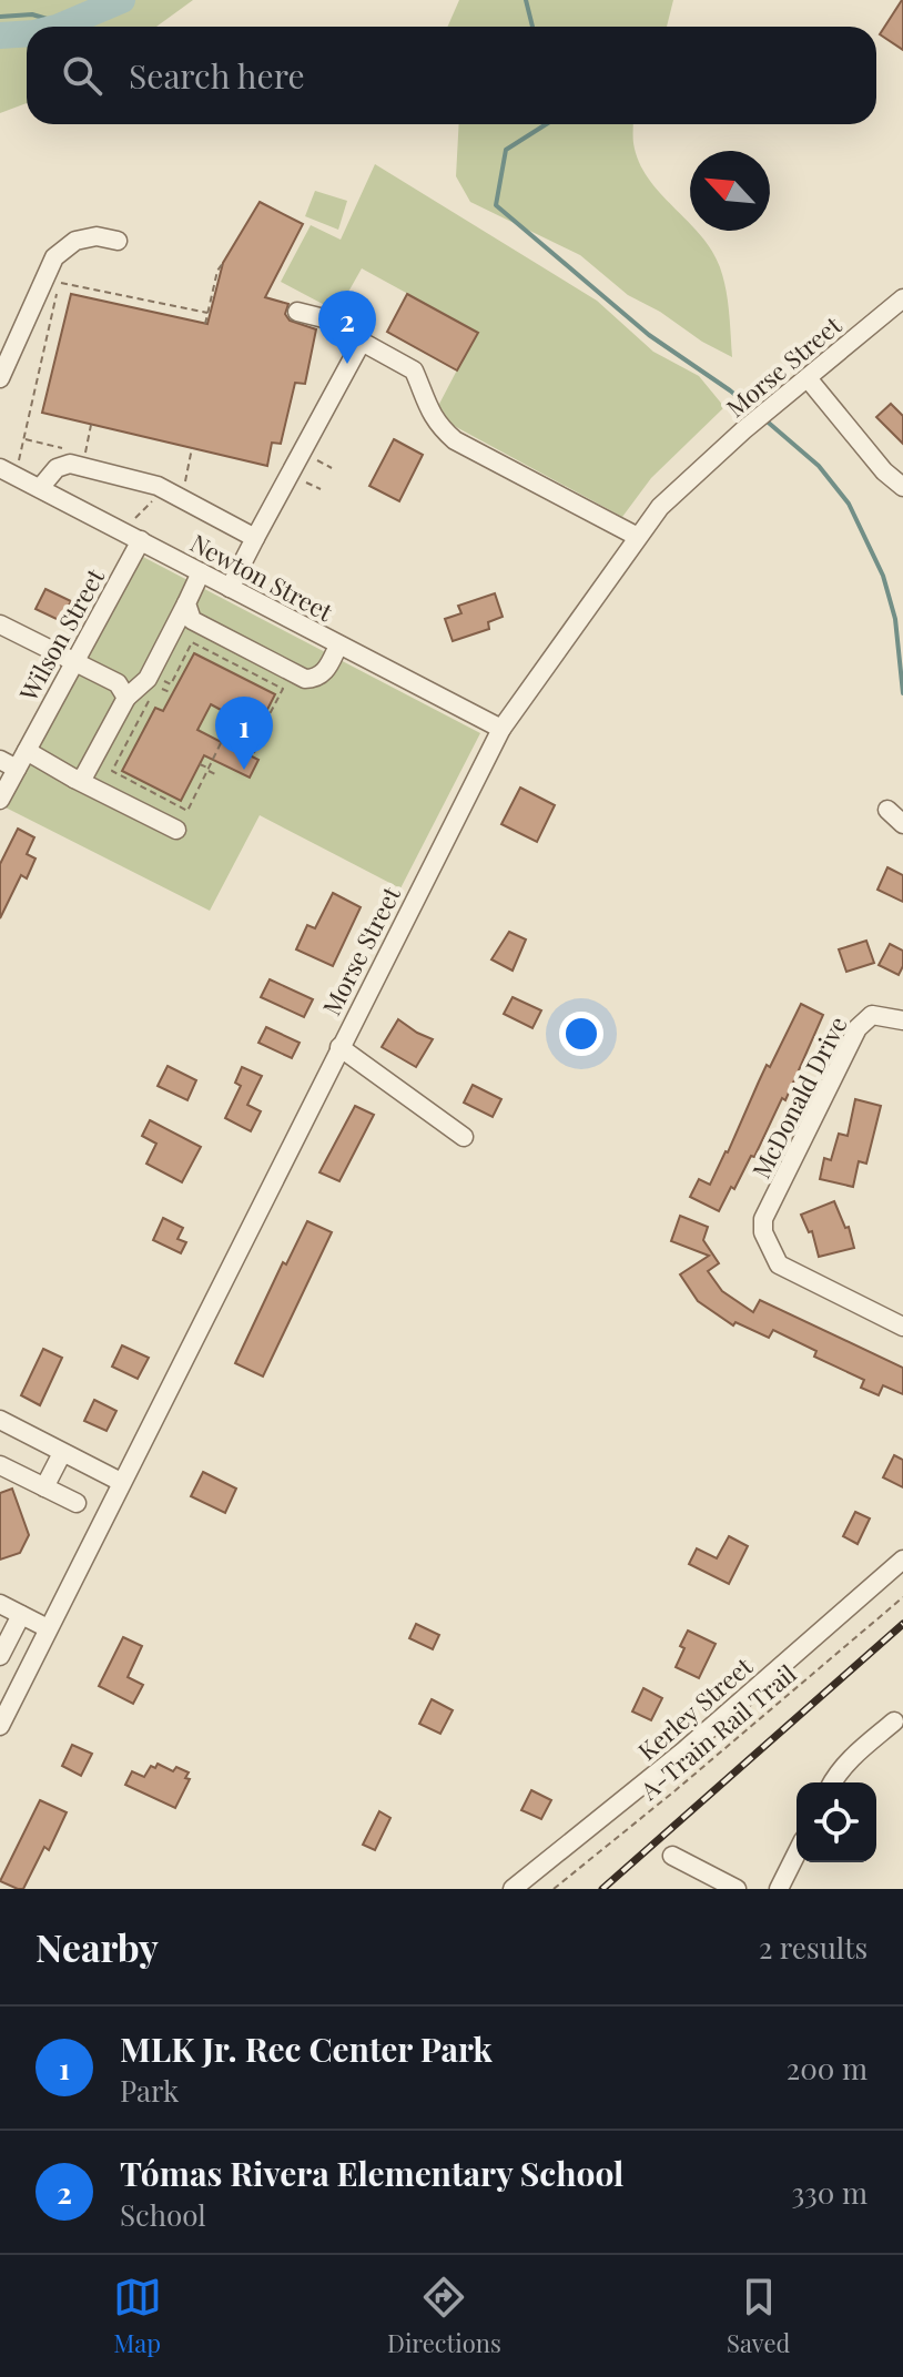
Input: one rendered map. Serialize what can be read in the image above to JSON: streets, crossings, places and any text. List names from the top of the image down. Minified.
{"streets":{"street":["Morse Street","Newton Street","Wilson Street","McDonald Drive","Kerley Street"],"path":["A-Train Rail Trail"]},"crossings":[["Morse Street","Newton Street"],["Newton Street","Wilson Street"]],"north":"top left","page":{"search":"Search here","pins":["2","1"],"heading":["Nearby","2 results"],"list":[{"mark":"1","name":"MLK Jr. Rec Center Park","note":"Park","value":"200 m"},{"mark":"2","name":"Tómas Rivera Elementary School","note":"School","value":"330 m"}],"nav":["Map","Directions","Saved"]}}
